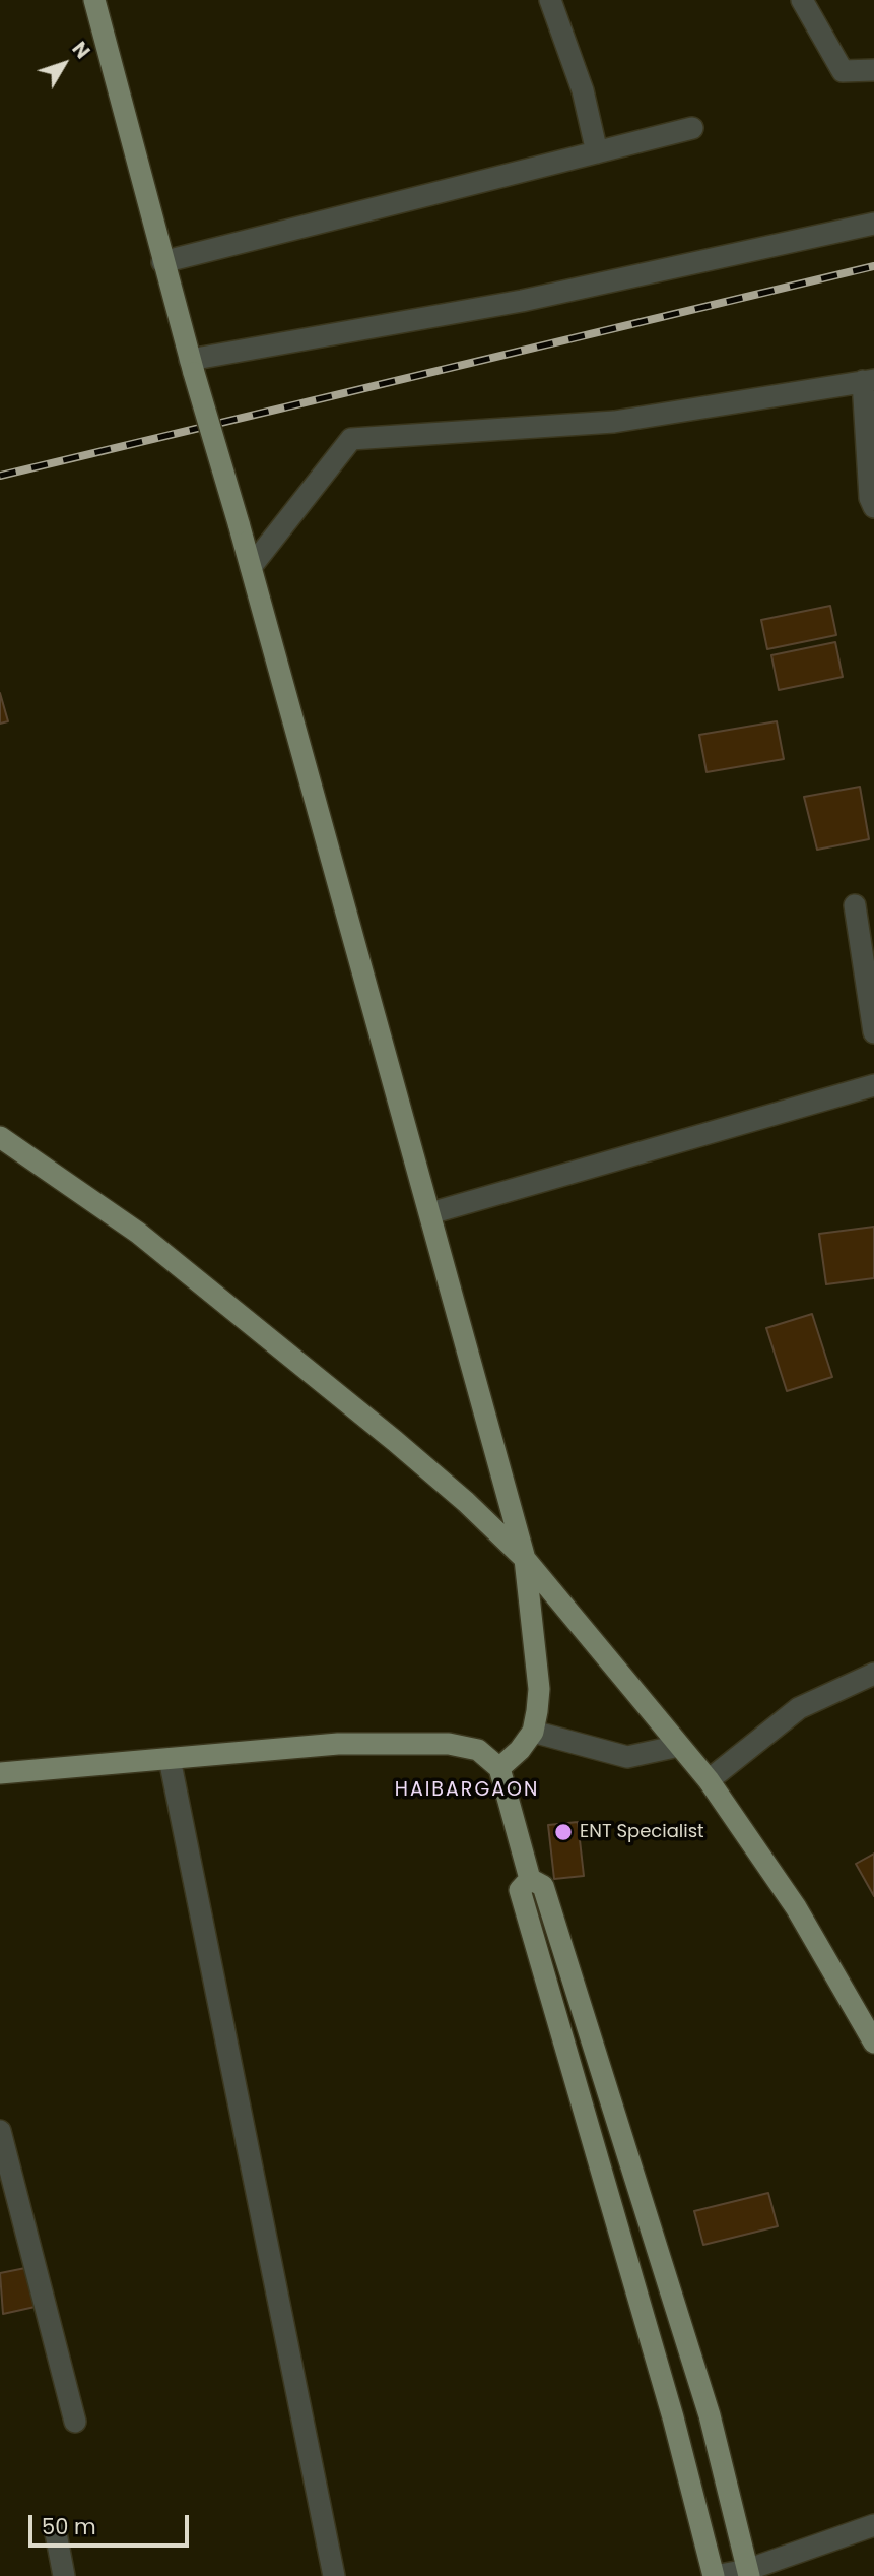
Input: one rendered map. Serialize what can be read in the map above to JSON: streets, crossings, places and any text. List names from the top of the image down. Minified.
{"districts":["HAIBARGAON"],"places":["ENT Specialist"],"scale_bar":"50 m","north":"top right"}
